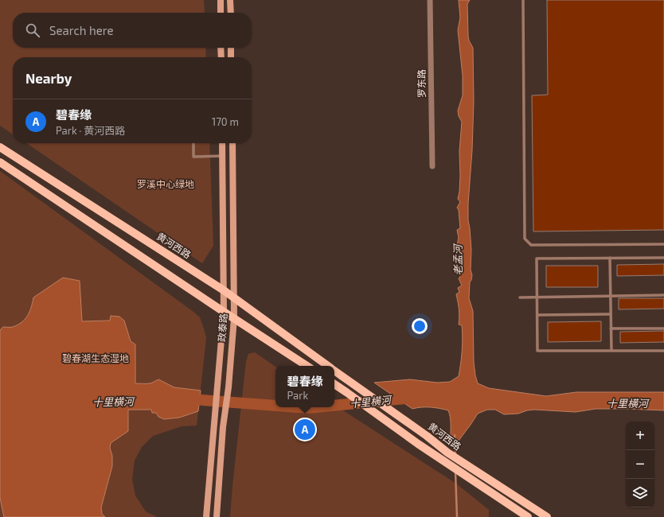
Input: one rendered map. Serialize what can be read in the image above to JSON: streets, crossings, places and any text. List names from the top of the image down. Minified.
{"streets":{"main road":["黄河西路","政泰路"],"street":["罗东路"]},"crossings":[["黄河西路","政泰路"]],"water":["老孟河","十里横河"],"parks":["罗溪中心绿地","碧春湖生态湿地"],"page":{"search":"Search here","heading":"Nearby","list":[{"mark":"A","name":"碧春缘","note":"Park · 黄河西路","value":"170 m"}],"popup":["碧春缘","Park"],"pins":"A","map_buttons":["+","−"]}}
